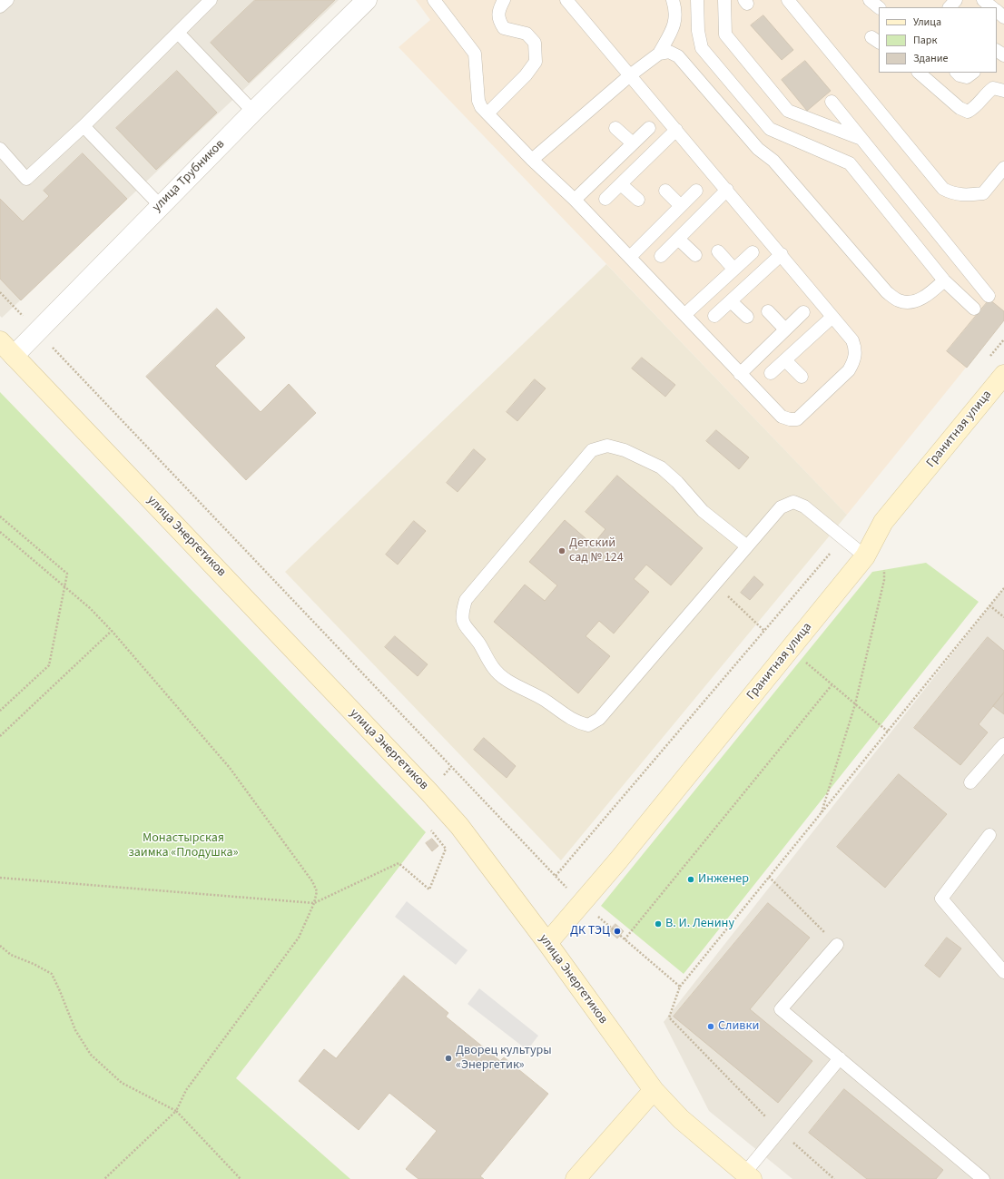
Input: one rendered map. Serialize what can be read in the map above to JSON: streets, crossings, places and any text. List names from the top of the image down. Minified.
{"streets":{"street":["улица Трубников","Гранитная улица","улица Энергетиков"]},"crossings":[["улица Трубников","улица Энергетиков"],["Гранитная улица","улица Энергетиков"]],"parks":["Монастырская заимка «Плодушка»"],"places":["Детский сад № 124","Инженер","В. И. Ленину","ДК ТЭЦ","Сливки","Дворец культуры «Энергетик»"],"legend":["Улица","Парк","Здание"]}
